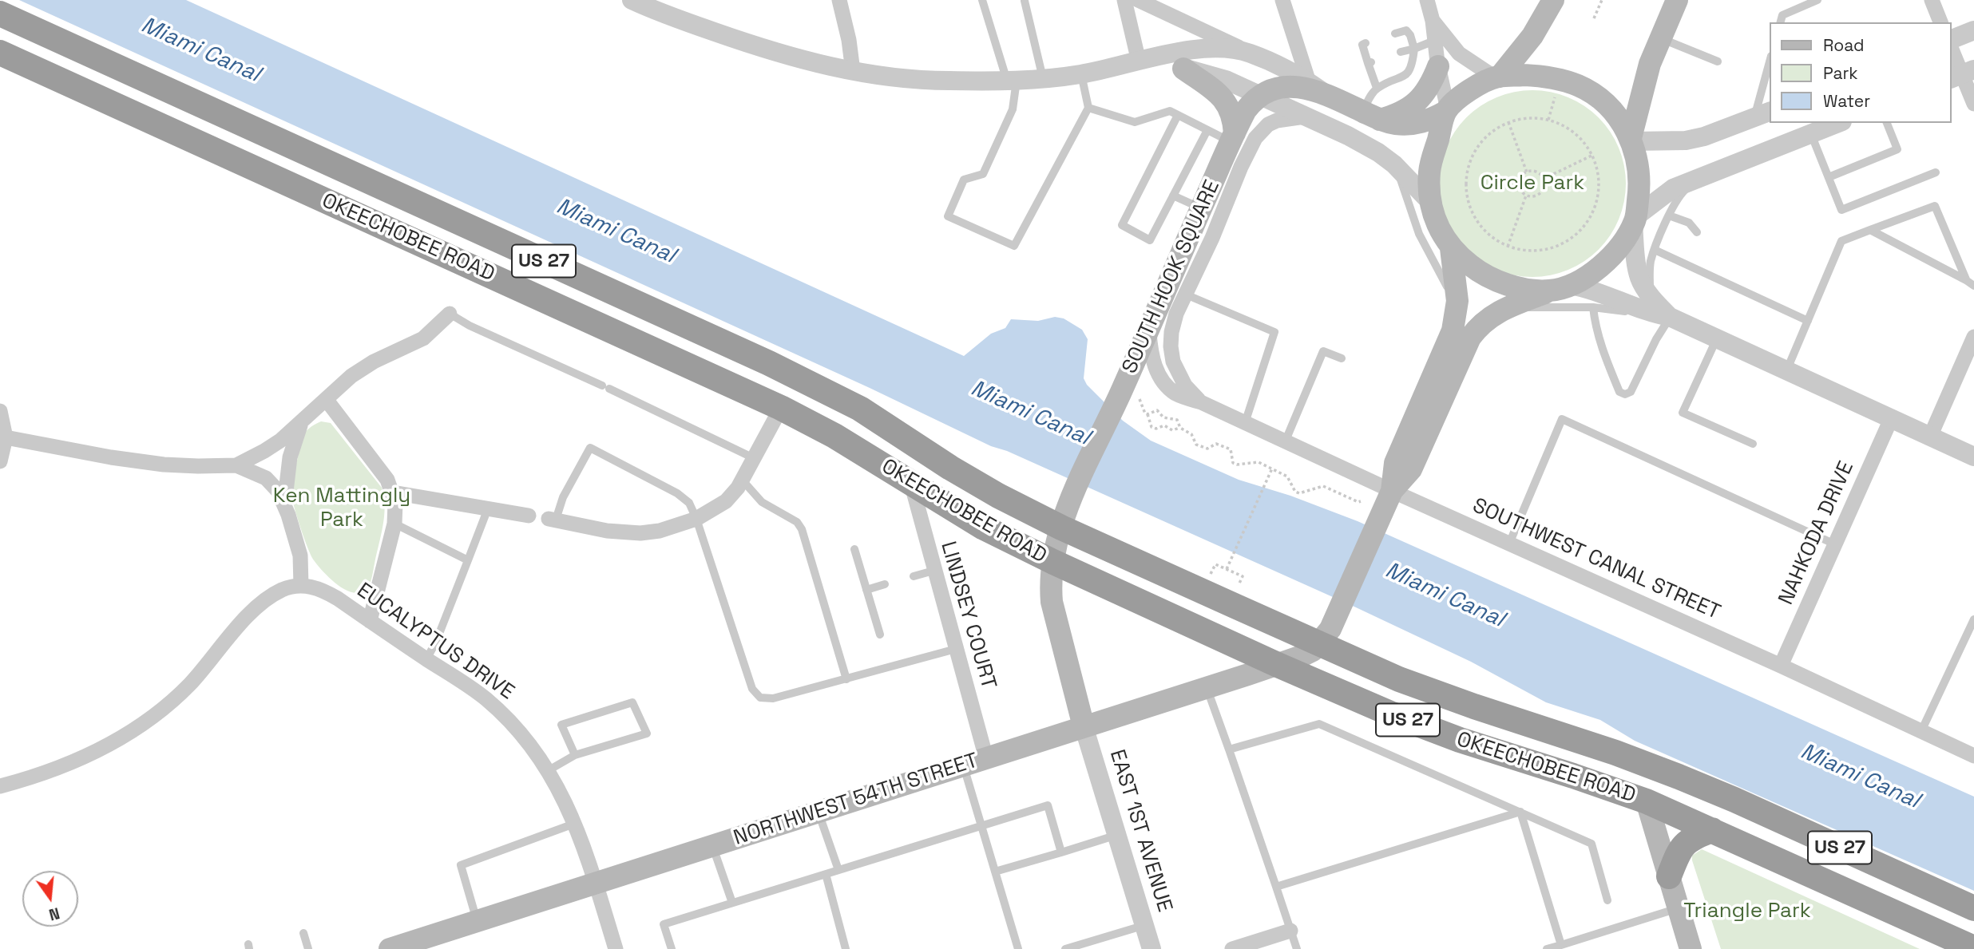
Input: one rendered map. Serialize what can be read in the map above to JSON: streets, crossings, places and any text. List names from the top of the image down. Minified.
{"streets":{"highway":["OKEECHOBEE ROAD","US 27"],"main road":["SOUTH HOOK SQUARE","NORTHWEST 54TH STREET"],"street":["NAHKODA DRIVE","SOUTHWEST CANAL STREET","LINDSEY COURT","EUCALYPTUS DRIVE","EAST 1ST AVENUE"]},"crossings":[["OKEECHOBEE ROAD","SOUTH HOOK SQUARE"],["OKEECHOBEE ROAD","LINDSEY COURT"],["OKEECHOBEE ROAD","NORTHWEST 54TH STREET"],["SOUTH HOOK SQUARE","SOUTHWEST CANAL STREET"],["SOUTH HOOK SQUARE","NORTHWEST 54TH STREET"],["SOUTH HOOK SQUARE","EAST 1ST AVENUE"],["NAHKODA DRIVE","SOUTHWEST CANAL STREET"],["LINDSEY COURT","NORTHWEST 54TH STREET"],["EUCALYPTUS DRIVE","NORTHWEST 54TH STREET"],["NORTHWEST 54TH STREET","EAST 1ST AVENUE"]],"water":["Miami Canal"],"parks":["Circle Park","Ken Mattingly Park","Triangle Park"],"legend":["Road","Park","Water"],"north":"bottom"}
